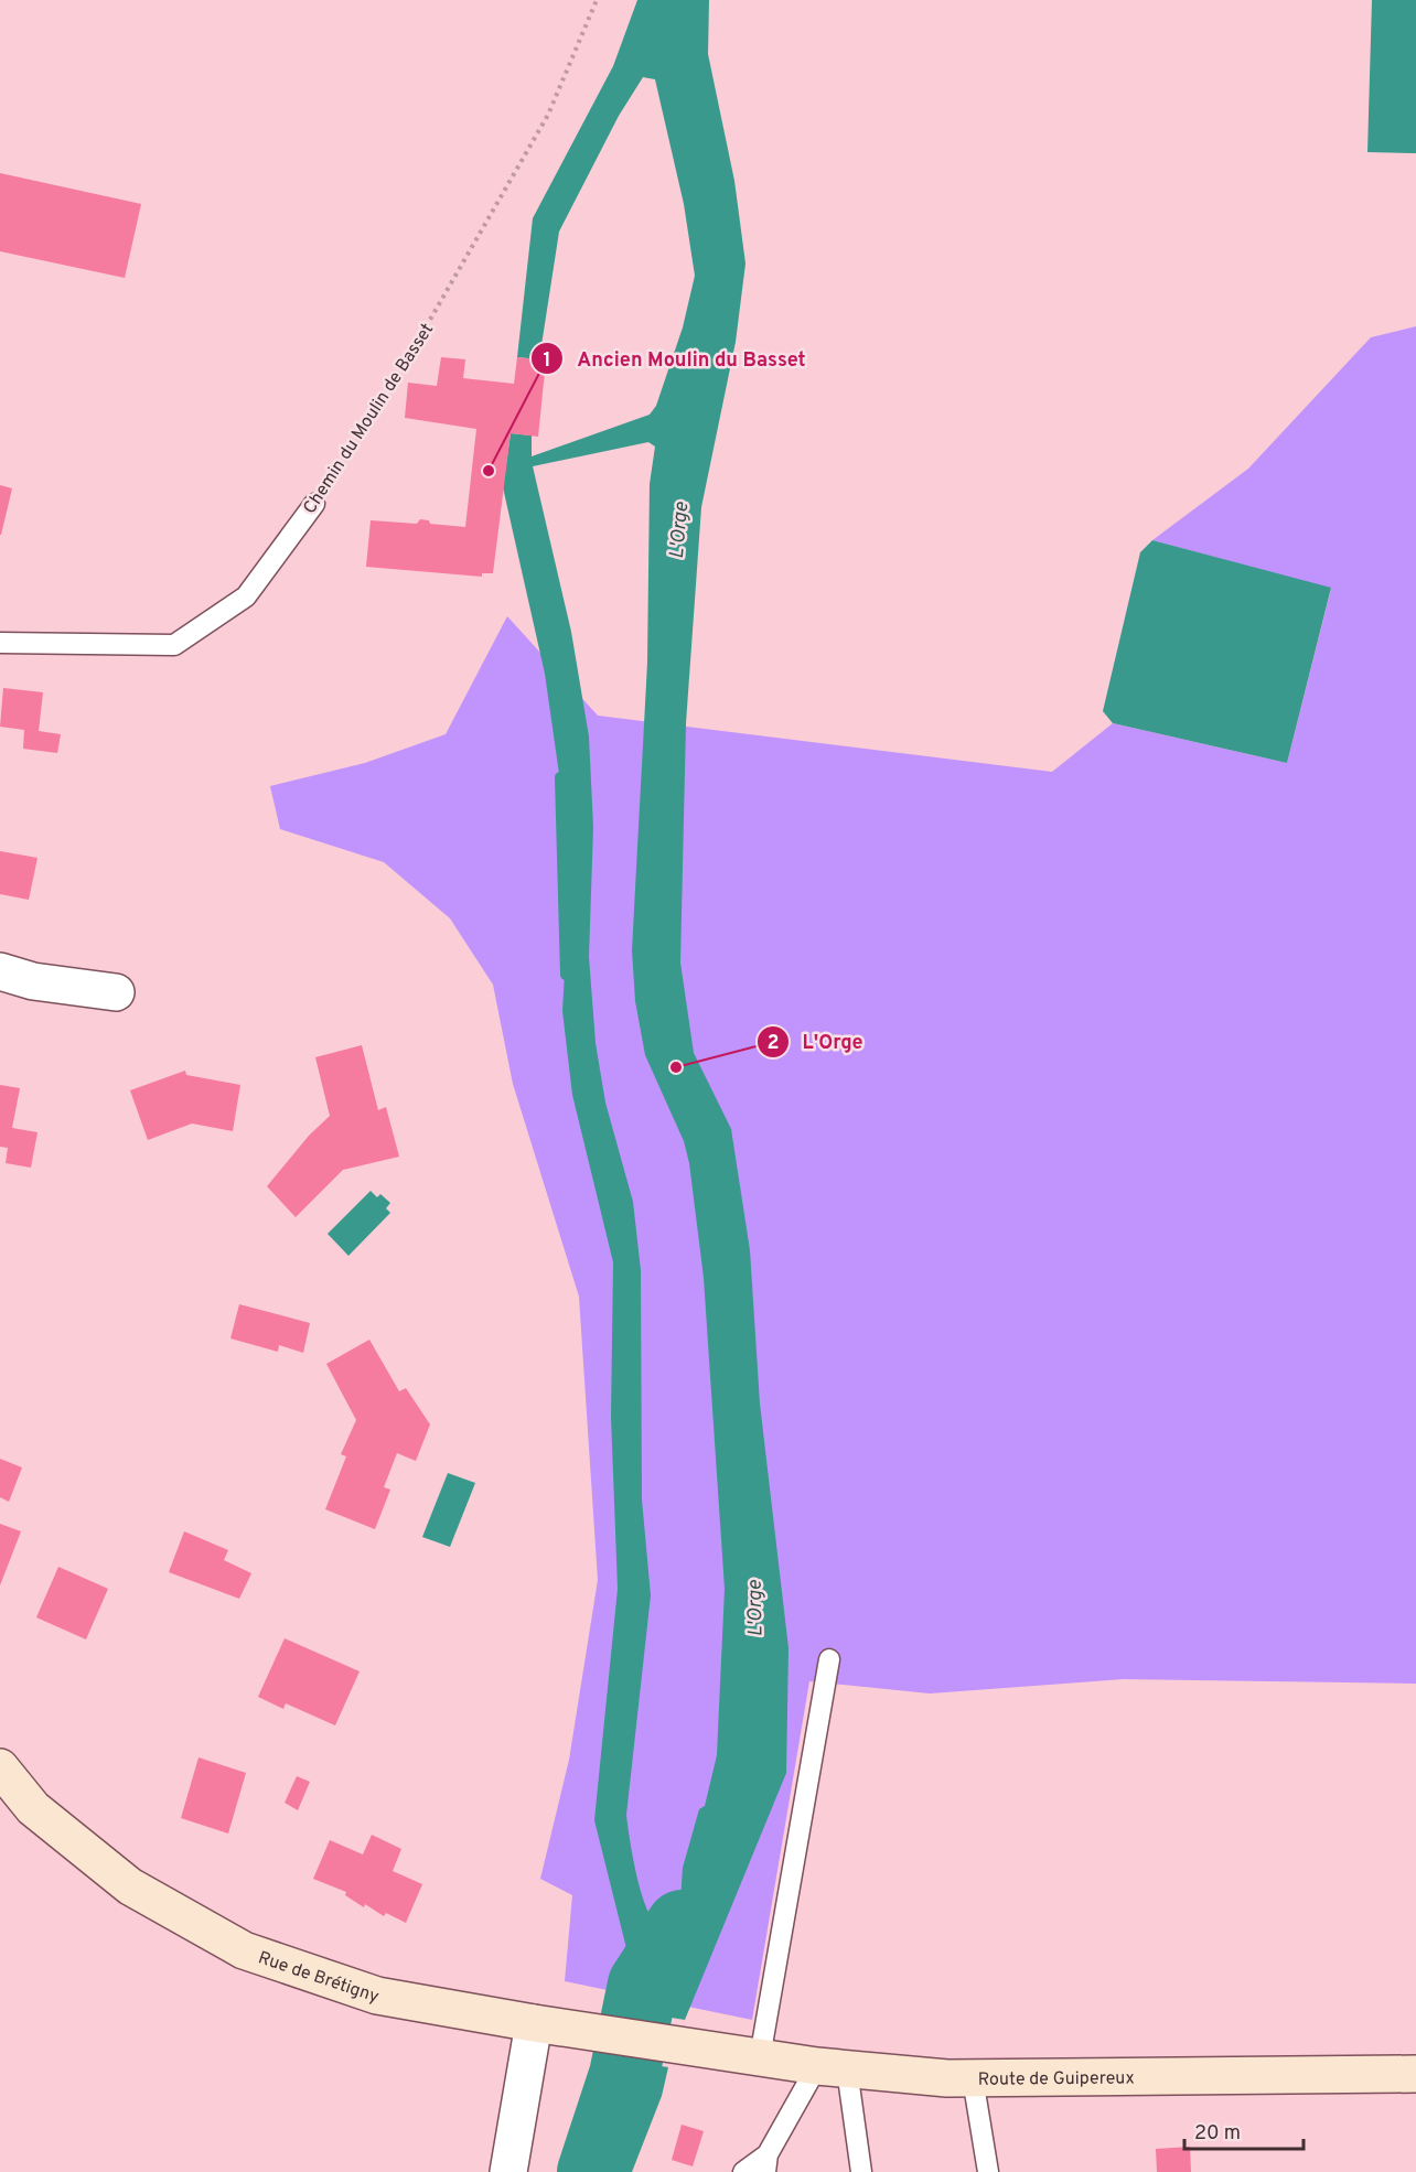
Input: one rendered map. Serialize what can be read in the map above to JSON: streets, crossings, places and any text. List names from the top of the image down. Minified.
{"streets":{"street":["Rue de Brétigny","Route de Guipereux"],"lane":["Chemin du Moulin de Basset"]},"crossings":[["Rue de Brétigny","Route de Guipereux"]],"water":["L'Orge"],"places":["Ancien Moulin du Basset","L'Orge"],"scale_bar":"20 m"}
